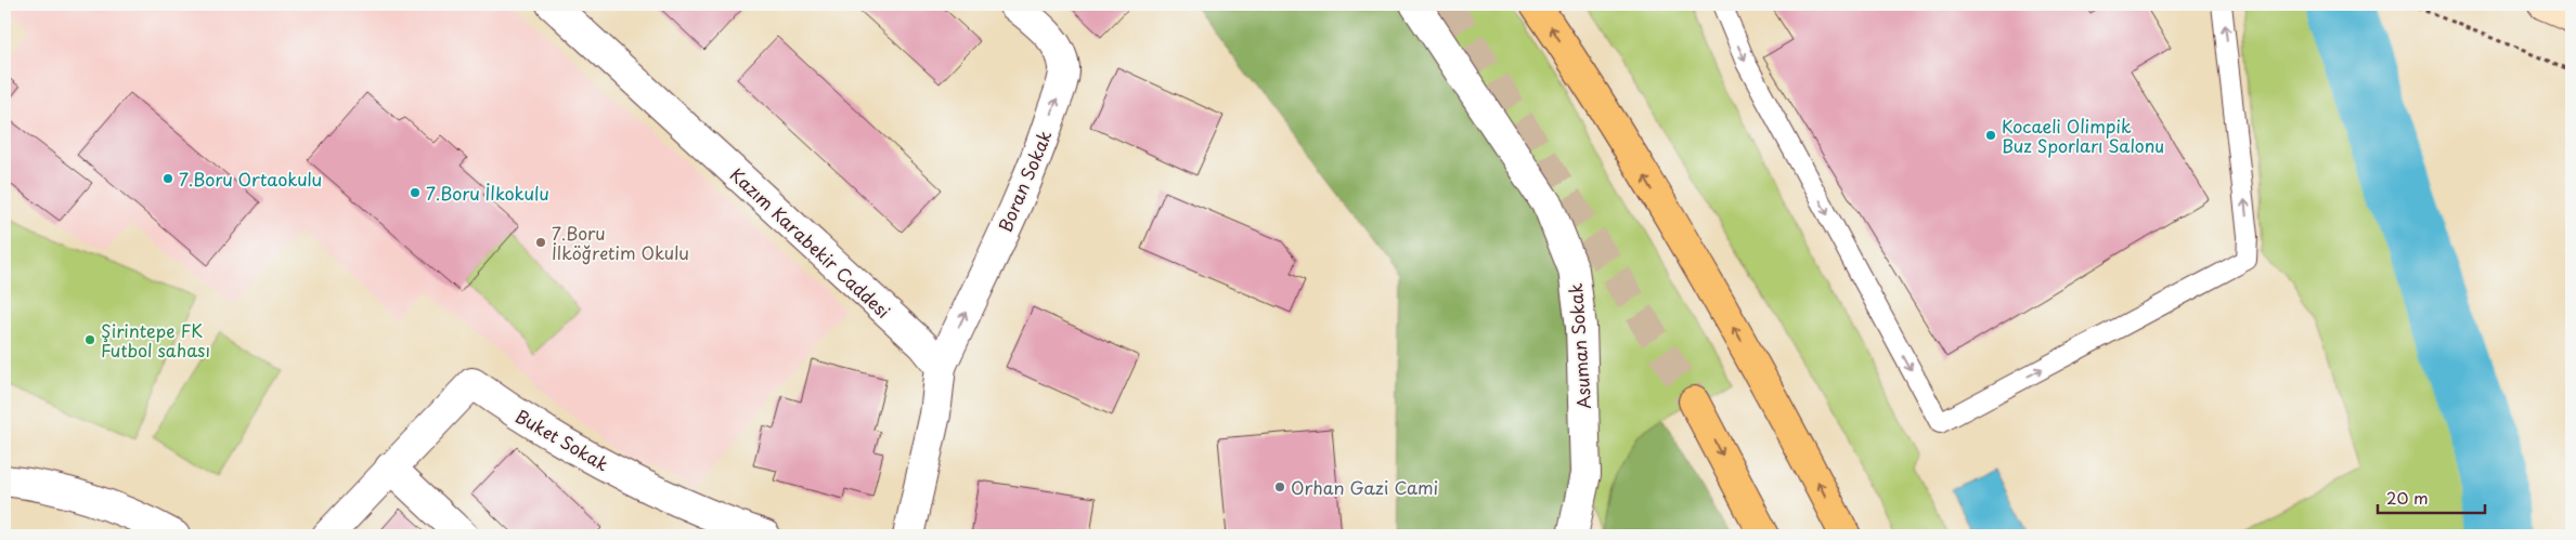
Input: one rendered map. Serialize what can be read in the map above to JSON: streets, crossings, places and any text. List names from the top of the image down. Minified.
{"streets":{"street":["Boran Sokak","Kazım Karabekir Caddesi","Asuman Sokak","Buket Sokak"]},"crossings":[["Boran Sokak","Kazım Karabekir Caddesi"]],"one_way":["Boran Sokak"],"places":["Kocaeli Olimpik Buz Sporları Salonu","7.Boru Ortaokulu","7.Boru İlkokulu","7.Boru İlköğretim Okulu","Şirintepe FK Futbol sahası","Orhan Gazi Cami"],"scale_bar":"20 m"}
